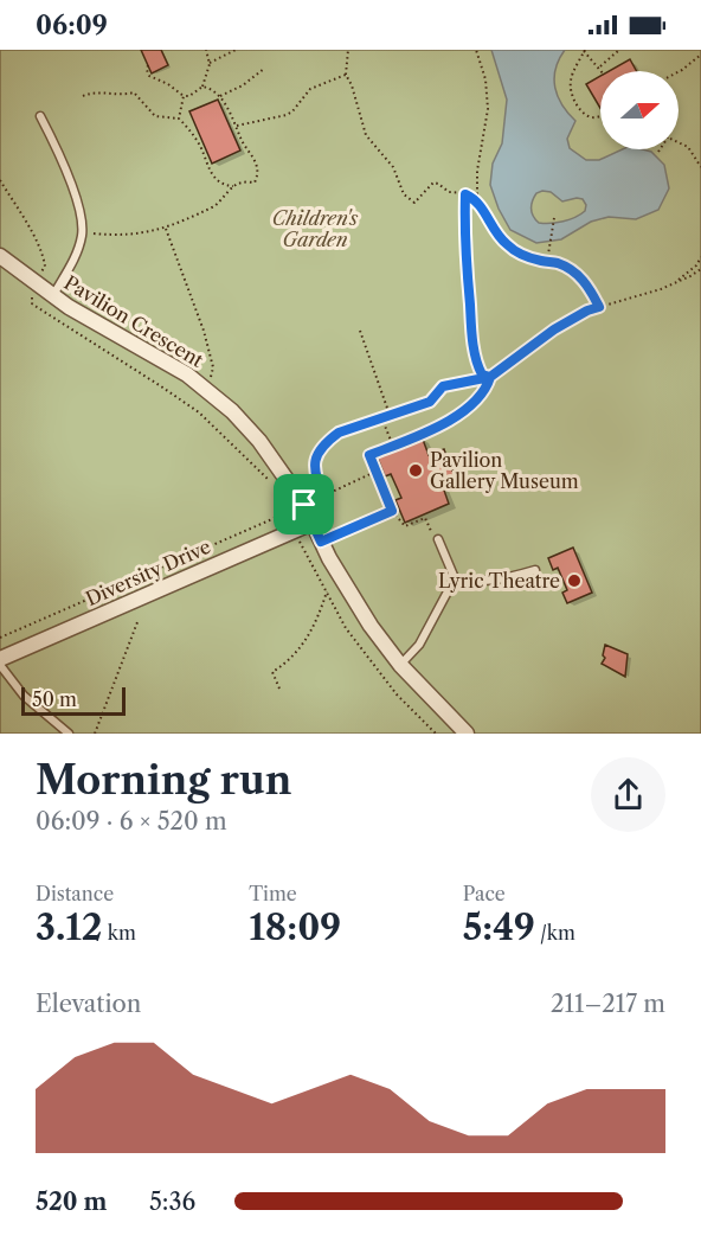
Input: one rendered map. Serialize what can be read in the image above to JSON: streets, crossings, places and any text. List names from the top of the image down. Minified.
{"streets":{"street":["Pavilion Crescent","Diversity Drive"]},"crossings":[["Pavilion Crescent","Diversity Drive"]],"parks":["Children's Garden"],"places":["Pavilion Gallery Museum","Lyric Theatre"],"scale_bar":"50 m","north":"right","page":{"status":"06:09","scale":"50 m","heading":["Morning run","06:09 · 6 × 520 m"],"stats":[["Distance","3.12 km"],["Time","18:09"],["Pace","5:49 /km"]],"chart":["Elevation","211–217 m"],"list":[{"name":"520 m","note":"5:36"}]}}
